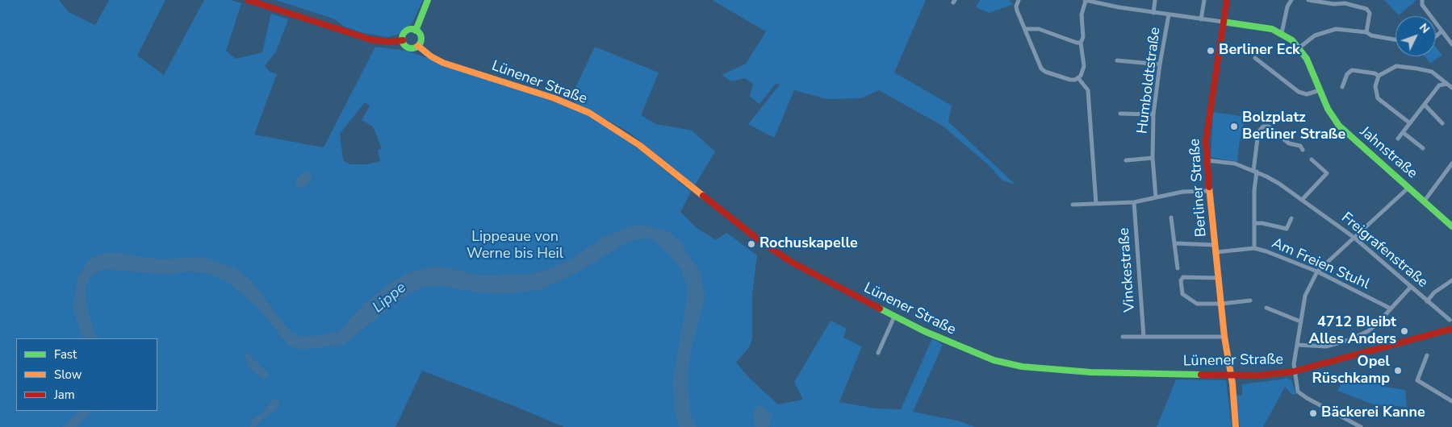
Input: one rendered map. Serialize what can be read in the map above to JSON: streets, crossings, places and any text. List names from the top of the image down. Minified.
{"streets":{"main road":["Lünener Straße","Jahnstraße","Berliner Straße"],"street":["Humboldtstraße","Freigrafenstraße","Am Freien Stuhl","Vinckestraße"]},"crossings":[["Lünener Straße","Berliner Straße"],["Jahnstraße","Berliner Straße"],["Berliner Straße","Freigrafenstraße"],["Berliner Straße","Am Freien Stuhl"]],"water":["Lippe"],"parks":["Lippeaue von Werne bis Heil"],"places":["Berliner Eck","Bolzplatz Berliner Straße","Rochuskapelle","4712 Bleibt Alles Anders","Opel Rüschkamp","Bäckerei Kanne"],"legend":["Fast","Slow","Jam"],"north":"top right"}
